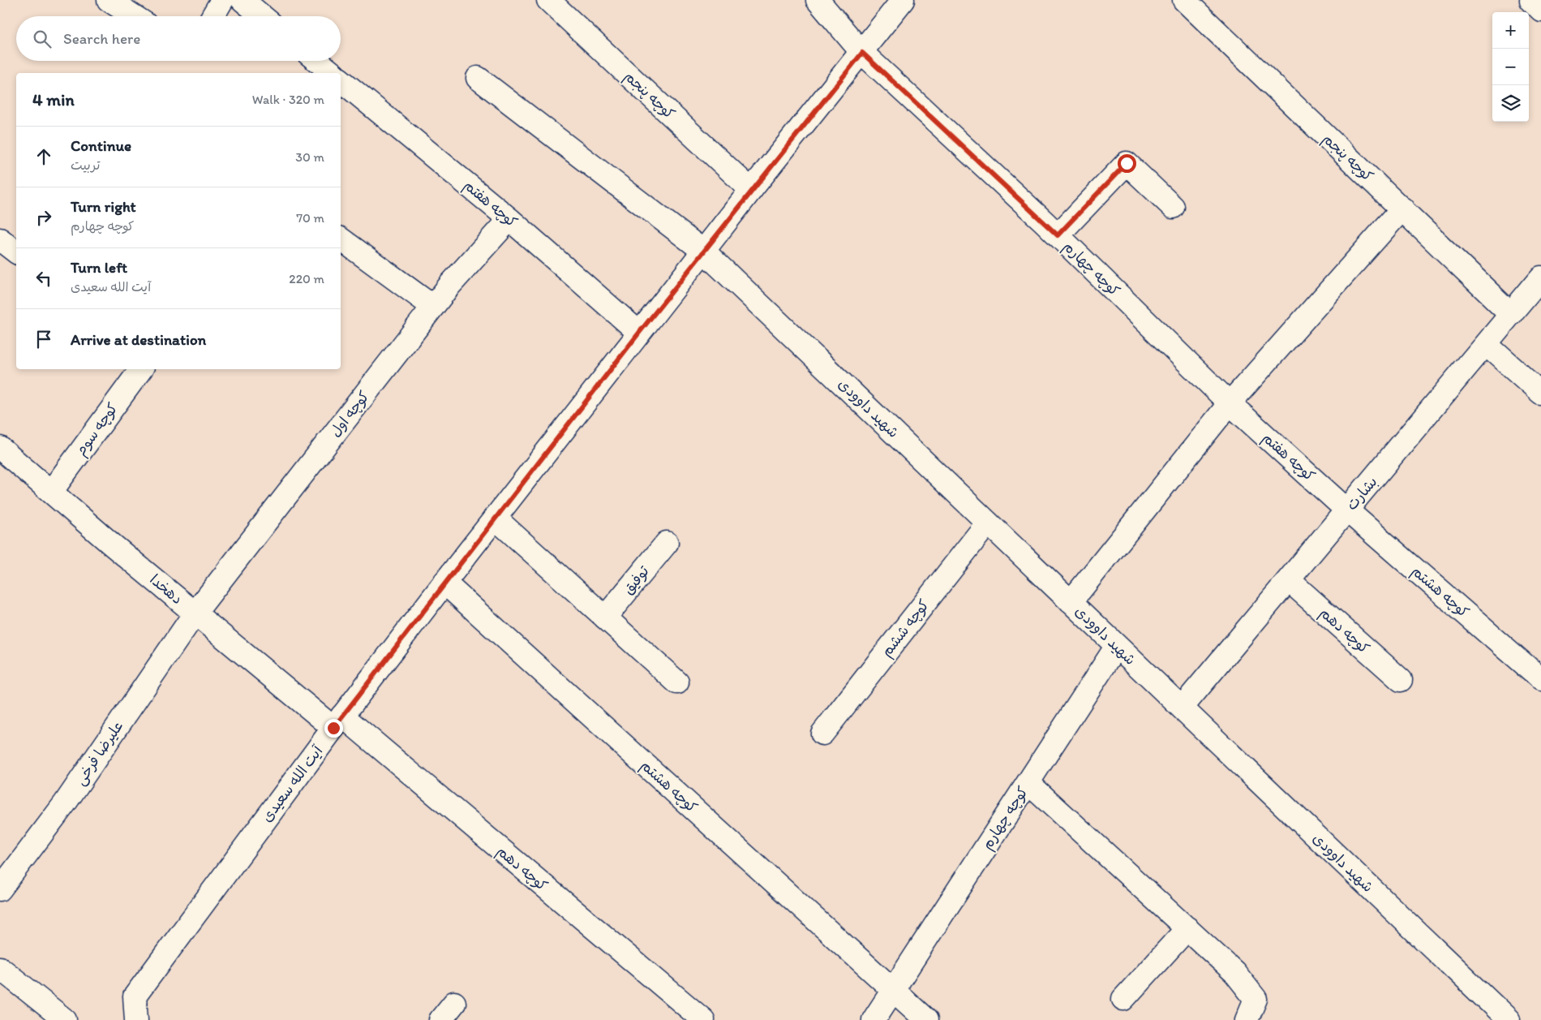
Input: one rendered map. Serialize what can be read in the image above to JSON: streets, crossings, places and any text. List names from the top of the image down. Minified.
{"streets":{"street":["کوچه پنجم","کوچه هفتم","کوچه چهارم","شهید داوودی","کوچه اول","کوچه سوم","بشارت","توفیق","دهخدا","کوچه هشتم","کوچه ششم","کوچه دهم","علیرضا فرخی","آیت الله سعیدی"]},"crossings":[["کوچه پنجم","بشارت"],["کوچه پنجم","آیت الله سعیدی"],["کوچه هفتم","کوچه چهارم"],["کوچه هفتم","کوچه اول"],["کوچه هفتم","بشارت"],["کوچه هفتم","کوچه هشتم"],["کوچه هفتم","آیت الله سعیدی"],["کوچه چهارم","شهید داوودی"],["کوچه چهارم","کوچه هشتم"],["کوچه چهارم","آیت الله سعیدی"],["شهید داوودی","بشارت"],["شهید داوودی","کوچه ششم"],["شهید داوودی","آیت الله سعیدی"],["کوچه اول","دهخدا"],["کوچه اول","علیرضا فرخی"],["کوچه سوم","دهخدا"],["بشارت","کوچه هشتم"],["بشارت","کوچه دهم"],["دهخدا","کوچه دهم"],["دهخدا","علیرضا فرخی"],["دهخدا","آیت الله سعیدی"],["کوچه هشتم","آیت الله سعیدی"],["کوچه دهم","آیت الله سعیدی"]],"page":{"map_buttons":["+","−"],"search":"Search here","heading":["4 min","Walk · 320 m"],"list":[["Continue","تربیت","30 m"],["Turn right","کوچه چهارم","70 m"],["Turn left","آیت الله سعیدی","220 m"],"Arrive at destination"]}}
